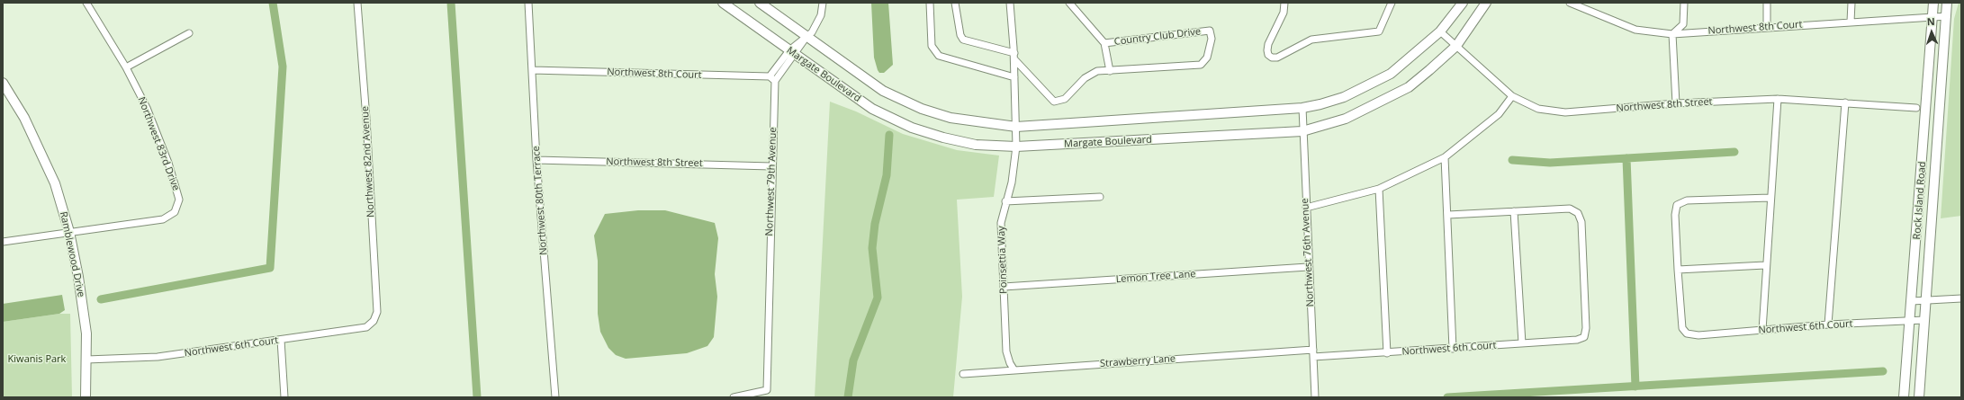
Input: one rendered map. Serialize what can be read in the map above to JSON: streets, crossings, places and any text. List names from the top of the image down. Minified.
{"streets":{"street":["Northwest 8th Court","Country Club Drive","Margate Boulevard","Northwest 8th Street","Northwest 83rd Drive","Northwest 82nd Avenue","Northwest 79th Avenue","Northwest 80th Terrace","Rock Island Road","Northwest 76th Avenue","Ramblewood Drive","Poinsettia Way","Lemon Tree Lane","Northwest 6th Court","Strawberry Lane"]},"crossings":[["Northwest 8th Court","Northwest 79th Avenue"],["Northwest 8th Court","Northwest 80th Terrace"],["Northwest 8th Court","Rock Island Road"],["Margate Boulevard","Northwest 8th Street"],["Margate Boulevard","Northwest 76th Avenue"],["Margate Boulevard","Poinsettia Way"],["Northwest 8th Street","Northwest 79th Avenue"],["Northwest 8th Street","Northwest 80th Terrace"],["Northwest 83rd Drive","Ramblewood Drive"],["Northwest 82nd Avenue","Northwest 6th Court"],["Rock Island Road","Northwest 6th Court"],["Northwest 76th Avenue","Lemon Tree Lane"],["Northwest 76th Avenue","Northwest 6th Court"],["Northwest 76th Avenue","Strawberry Lane"],["Ramblewood Drive","Northwest 6th Court"],["Poinsettia Way","Lemon Tree Lane"],["Poinsettia Way","Strawberry Lane"]],"parks":["Kiwanis Park"],"north":"top"}
